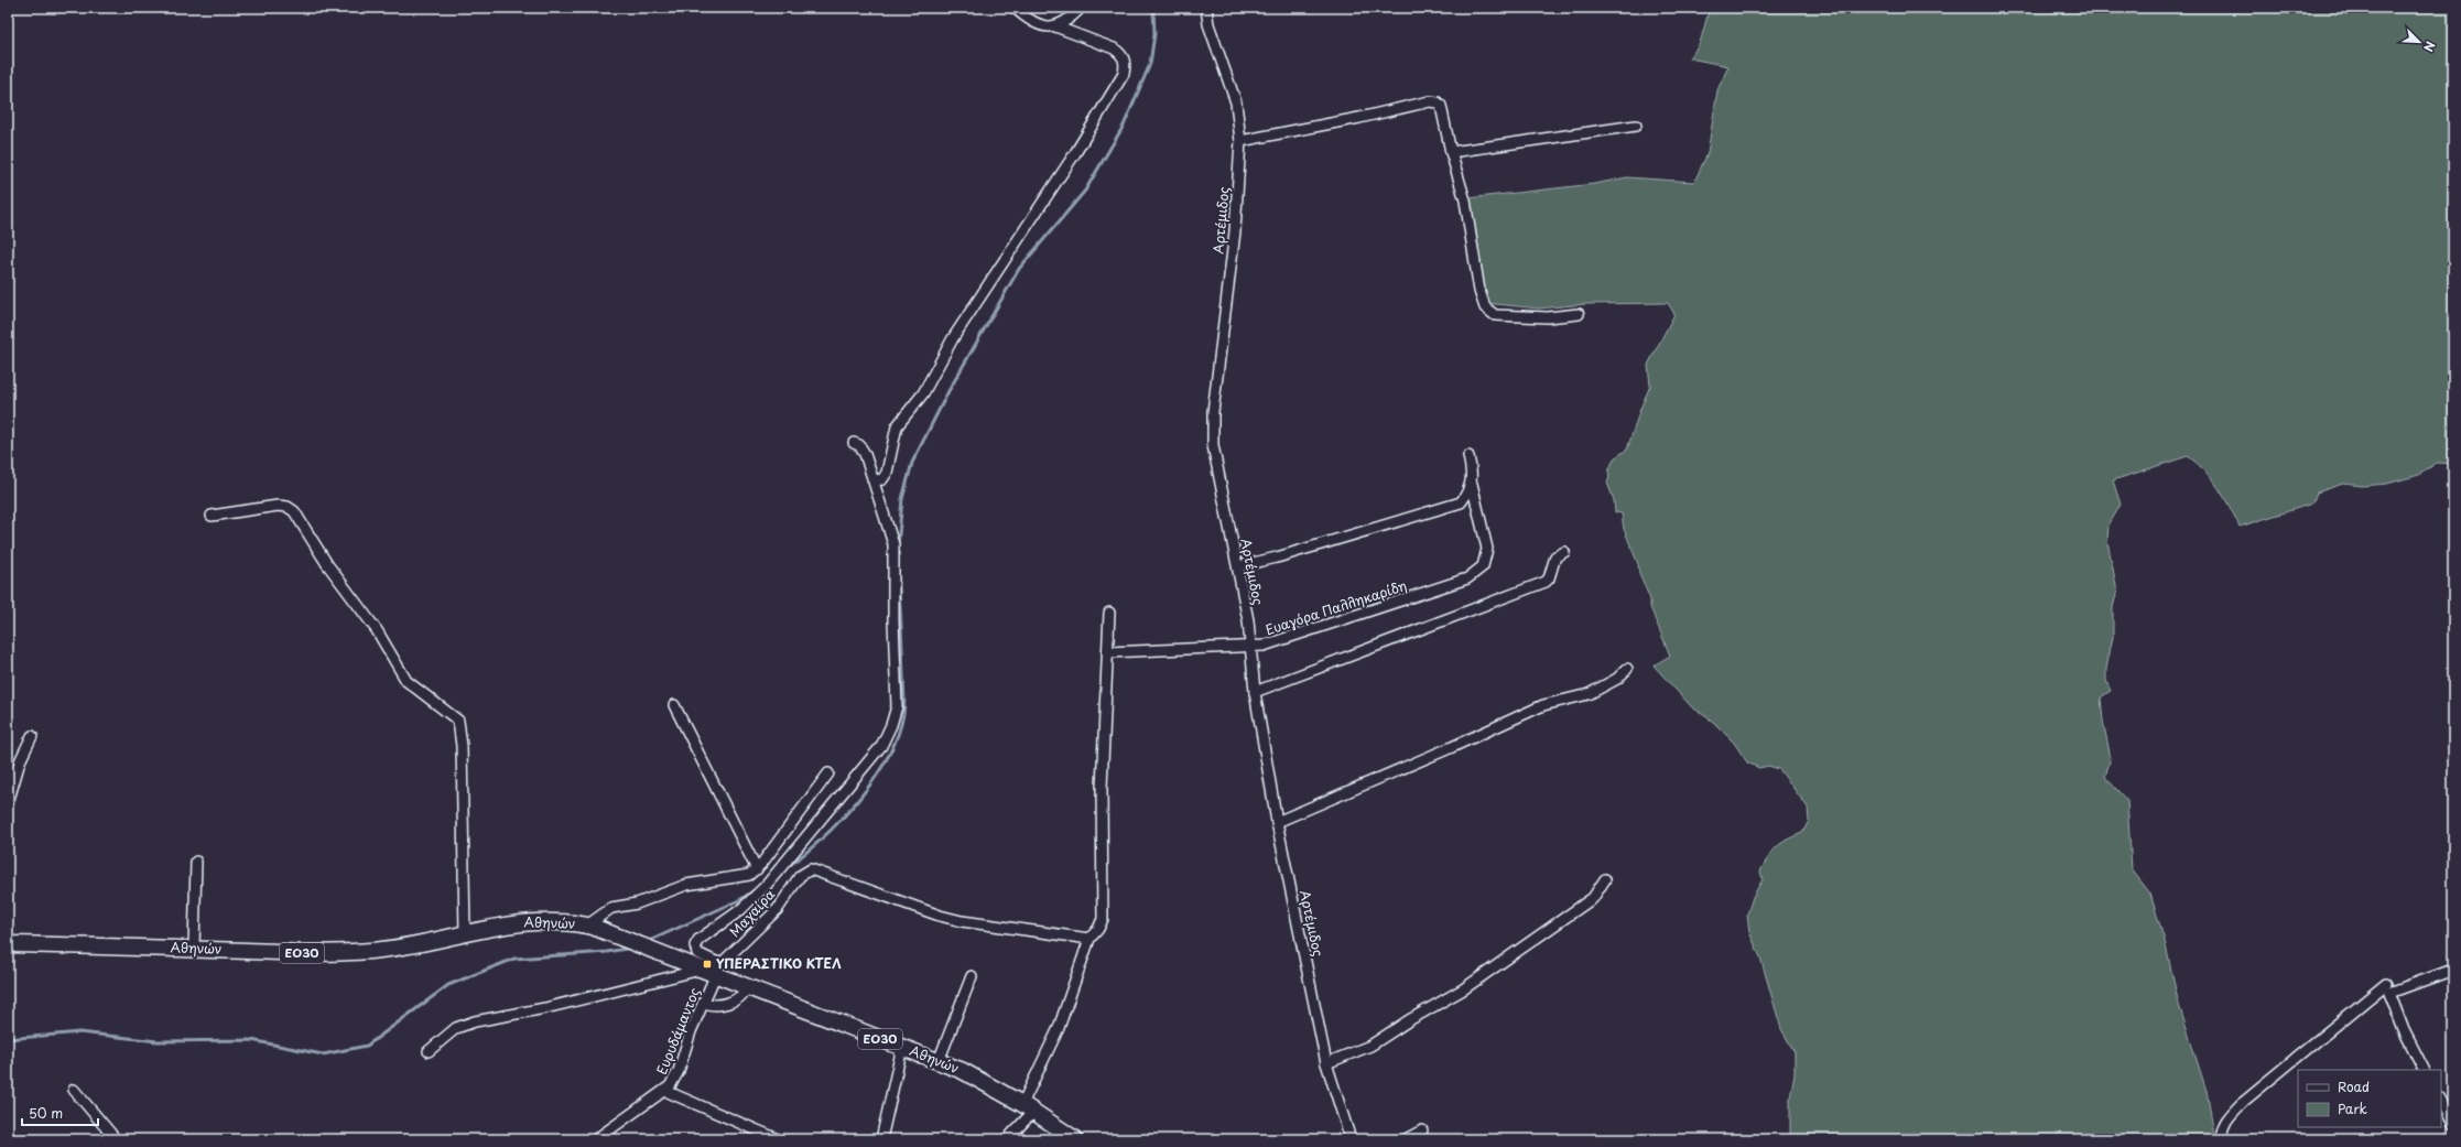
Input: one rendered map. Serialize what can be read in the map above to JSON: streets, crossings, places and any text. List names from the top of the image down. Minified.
{"streets":{"main road":["Αθηνών","ΕΟ30"],"street":["Αρτέμιδος","Ευαγόρα Παλληκαρίδη","Μαχαίρα","Ευρυδάμαντος"]},"crossings":[["Αρτέμιδος","Ευαγόρα Παλληκαρίδη"],["Μαχαίρα","Αθηνών"],["Μαχαίρα","Ευρυδάμαντος"],["Αθηνών","Ευρυδάμαντος"]],"places":{"transit":["ΥΠΕΡΑΣΤΙΚΟ ΚΤΕΛ"]},"legend":["Road","Park"],"scale_bar":"50 m","north":"bottom right"}
